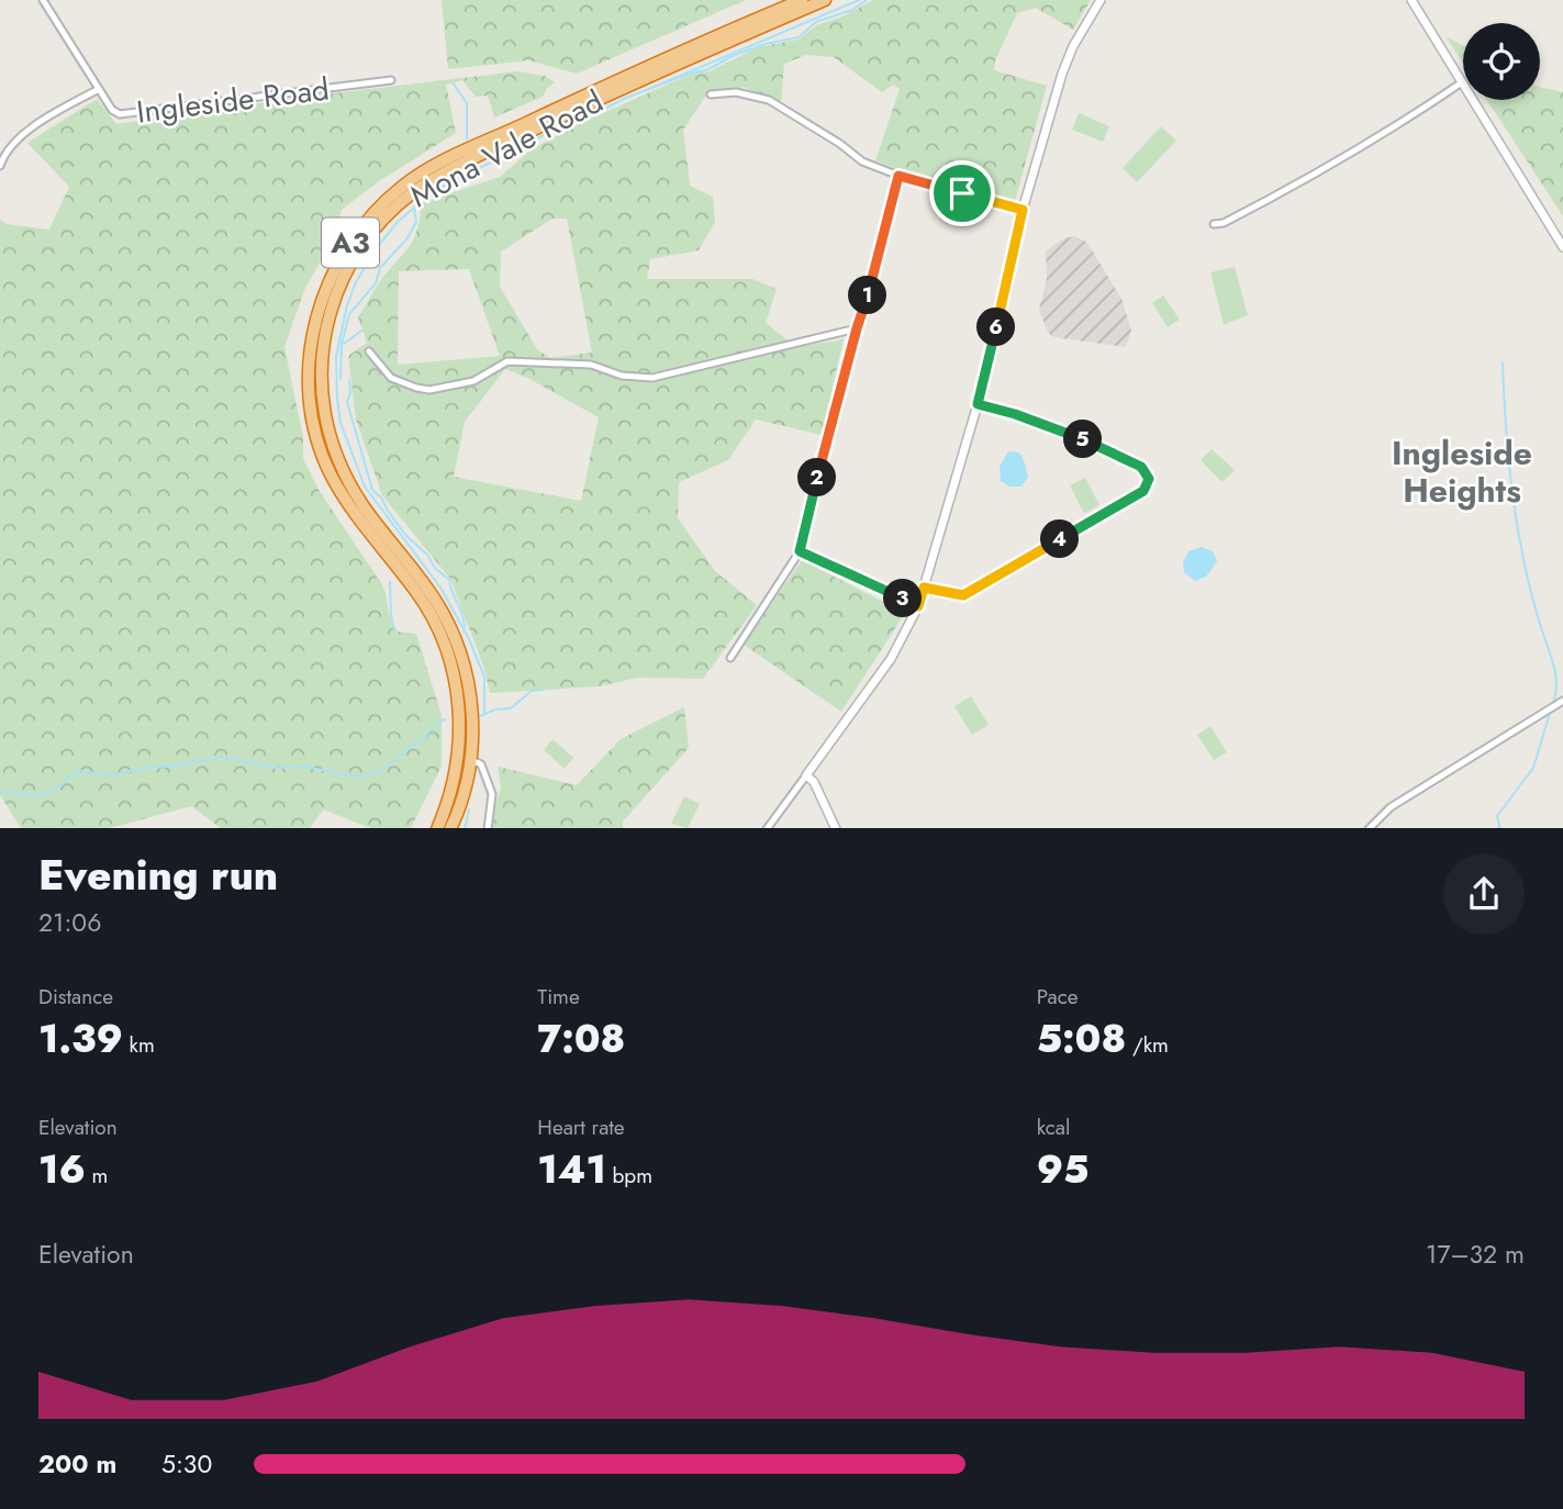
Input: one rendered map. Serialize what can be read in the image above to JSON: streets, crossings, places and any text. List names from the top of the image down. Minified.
{"streets":{"highway":["Mona Vale Road","A3"],"street":["Ingleside Road"]},"districts":["Ingleside Heights"],"page":{"pins":["1","6","5","2","4","3"],"heading":["Evening run","21:06"],"stats":[["Distance","1.39 km"],["Time","7:08"],["Pace","5:08 /km"],["Elevation","16 m"],["Heart rate","141 bpm"],["kcal","95"]],"chart":["Elevation","17–32 m"],"list":[{"name":"200 m","note":"5:30"}]}}
